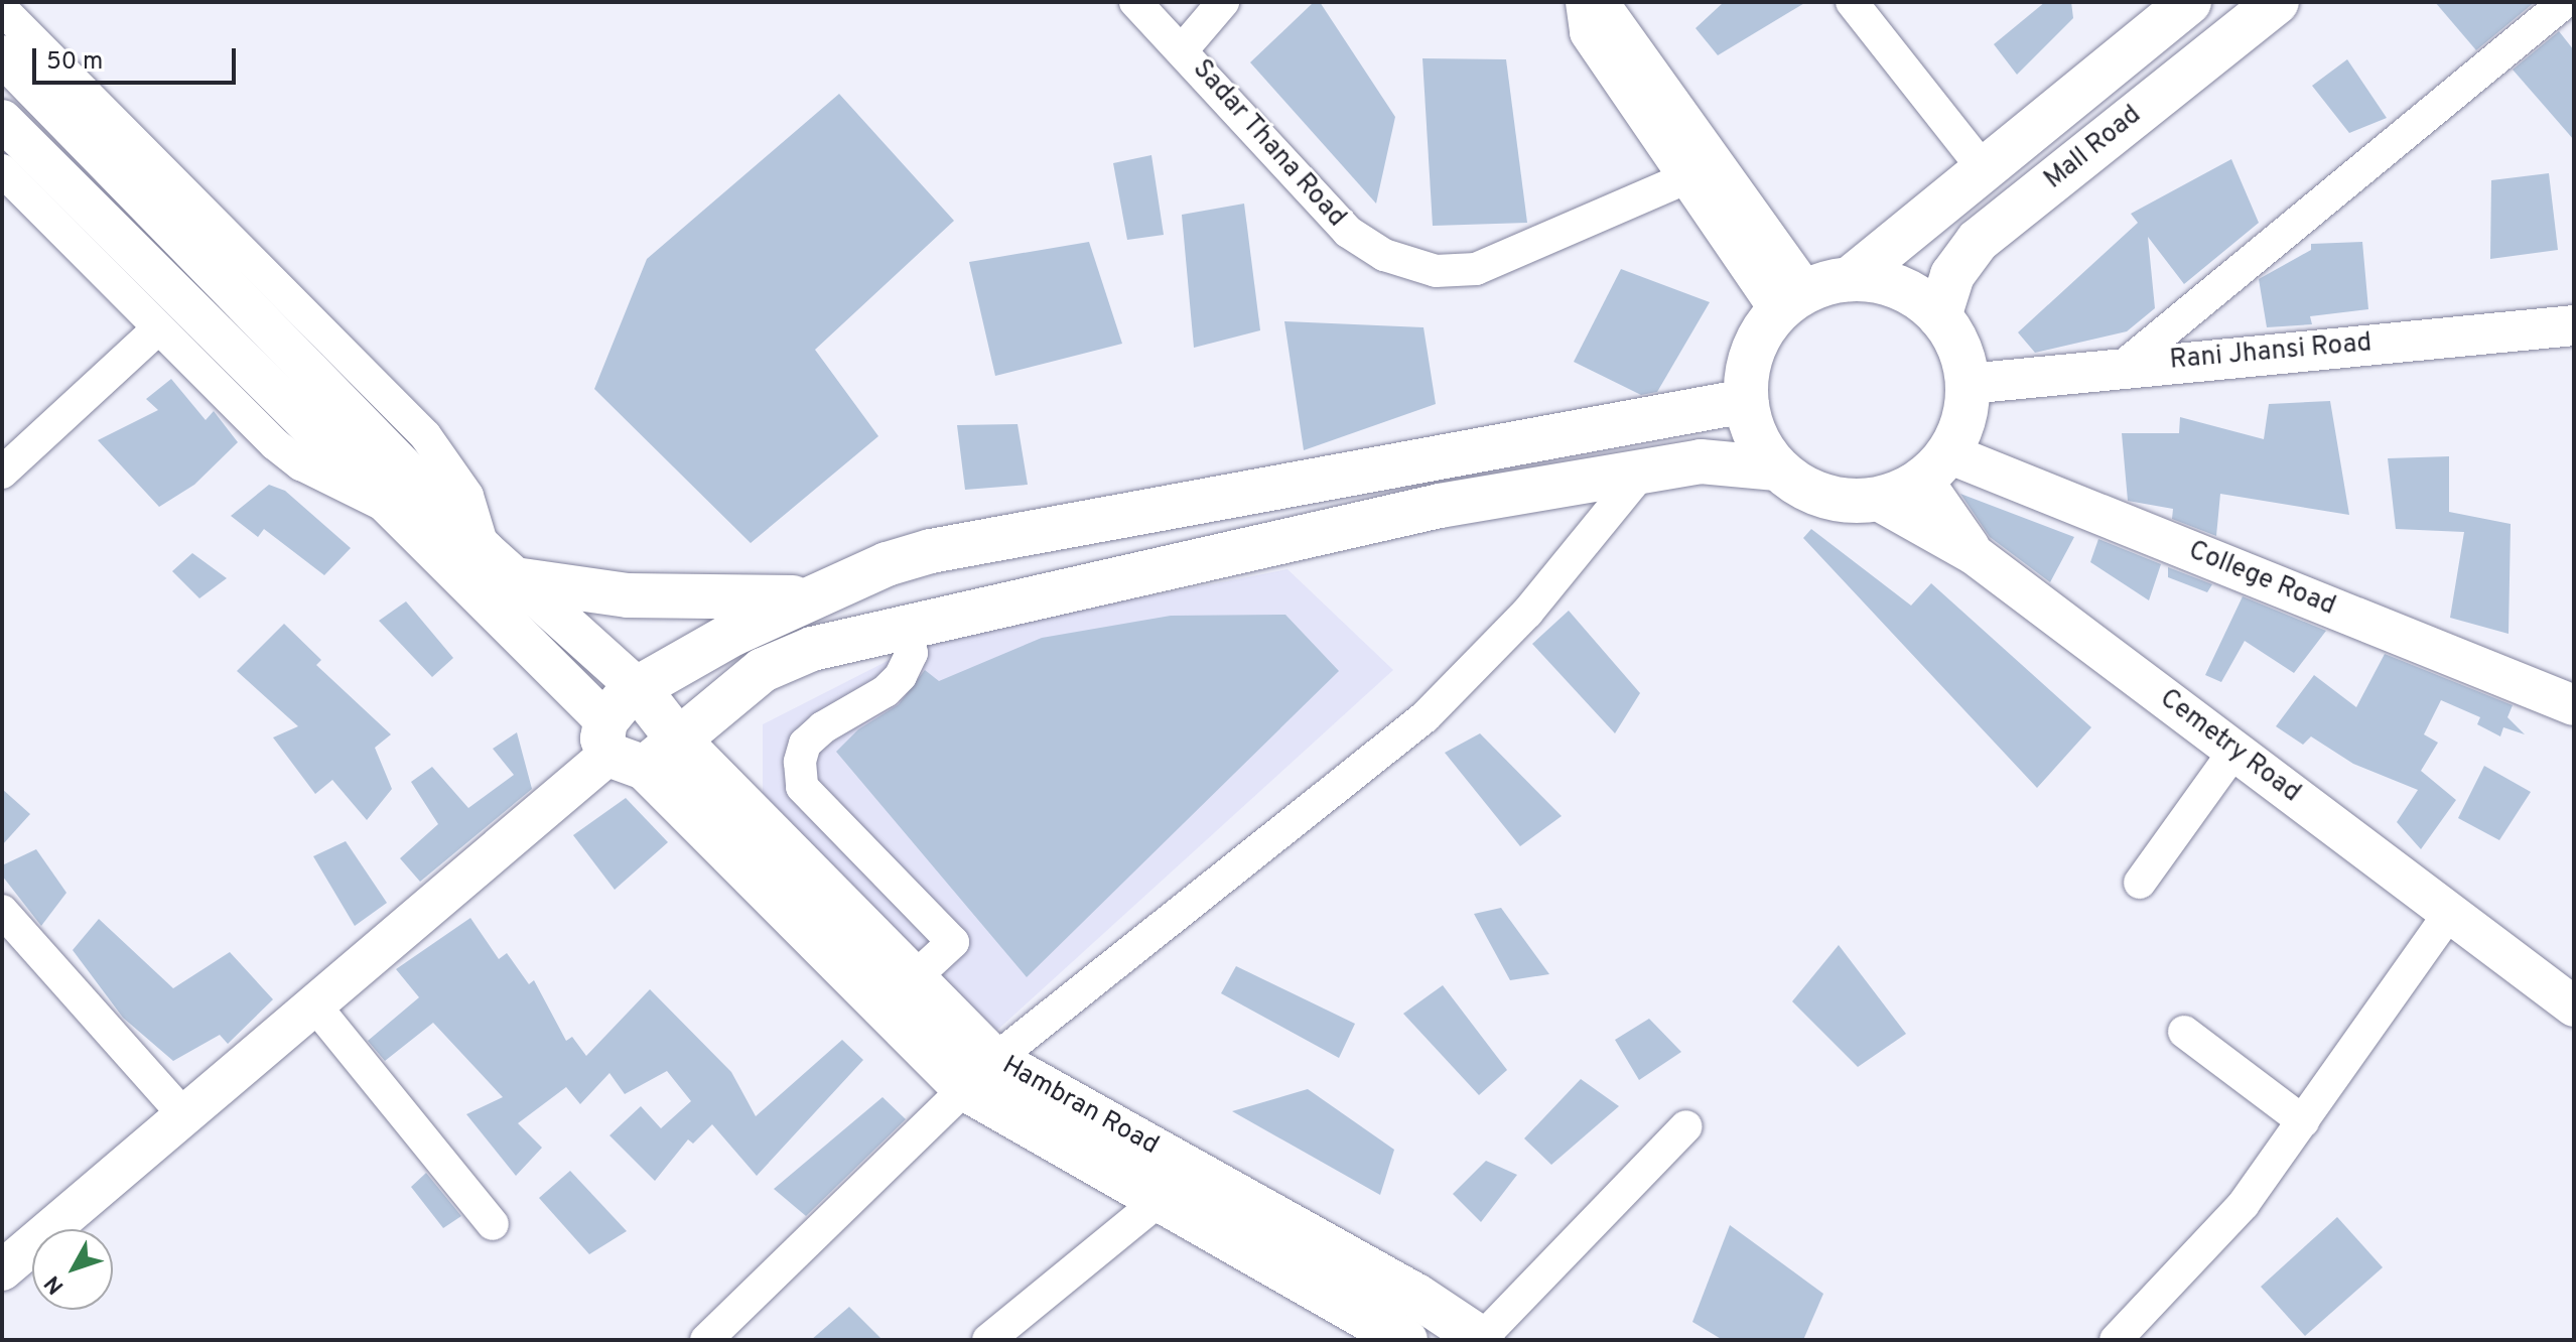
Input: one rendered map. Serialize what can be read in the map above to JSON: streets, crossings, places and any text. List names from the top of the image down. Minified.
{"streets":{"main road":["Mall Road","Hambran Road"],"street":["Sadar Thana Road","Rani Jhansi Road","College Road","Cemetry Road"]},"crossings":[["Mall Road","Rani Jhansi Road"],["Mall Road","College Road"],["Mall Road","Cemetry Road"],["Rani Jhansi Road","College Road"],["Rani Jhansi Road","Cemetry Road"],["College Road","Cemetry Road"]],"scale_bar":"50 m","north":"bottom left"}
